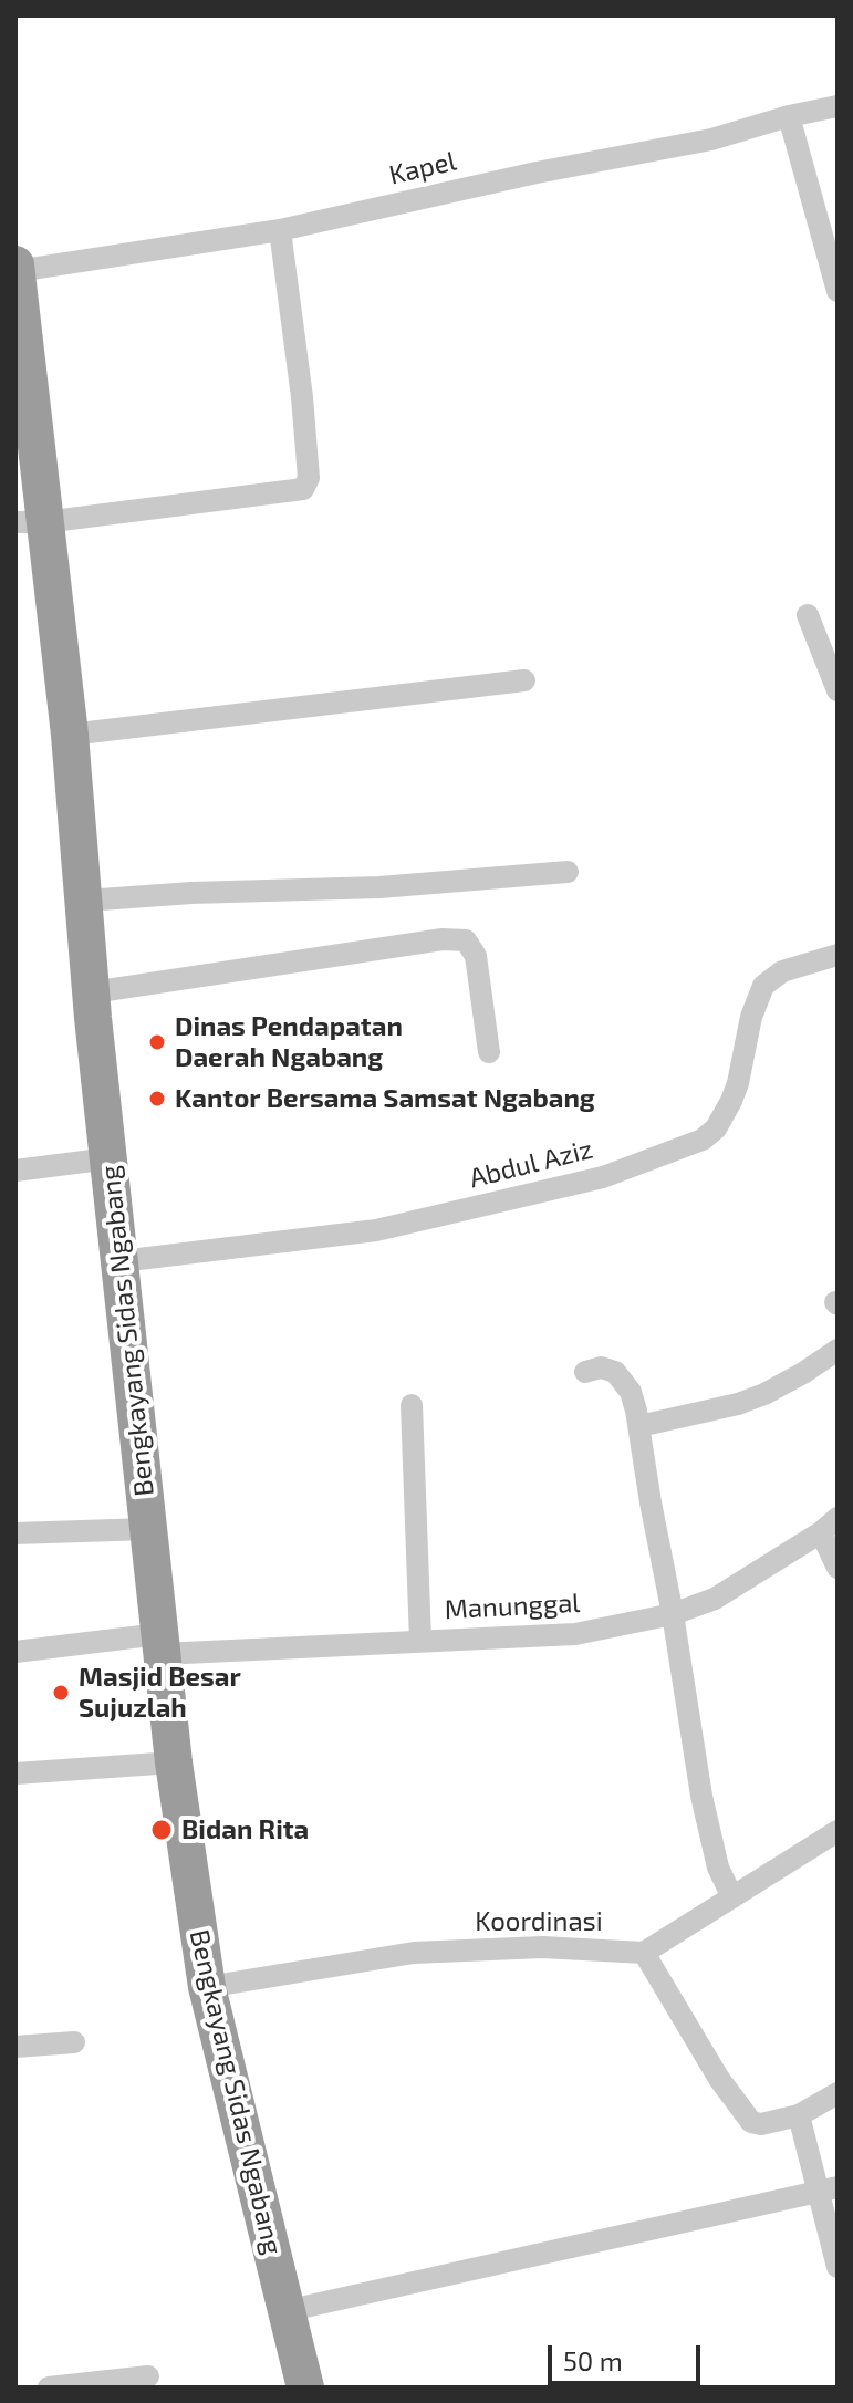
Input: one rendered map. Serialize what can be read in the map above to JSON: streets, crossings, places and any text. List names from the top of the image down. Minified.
{"streets":{"highway":["Bengkayang Sidas Ngabang"],"street":["Kapel","Abdul Aziz","Manunggal","Koordinasi"]},"crossings":[["Kapel","Bengkayang Sidas Ngabang"],["Abdul Aziz","Bengkayang Sidas Ngabang"],["Bengkayang Sidas Ngabang","Manunggal"],["Bengkayang Sidas Ngabang","Koordinasi"]],"places":["Dinas Pendapatan Daerah Ngabang","Kantor Bersama Samsat Ngabang","Masjid Besar Sujuzlah","Bidan Rita"],"scale_bar":"50 m"}
